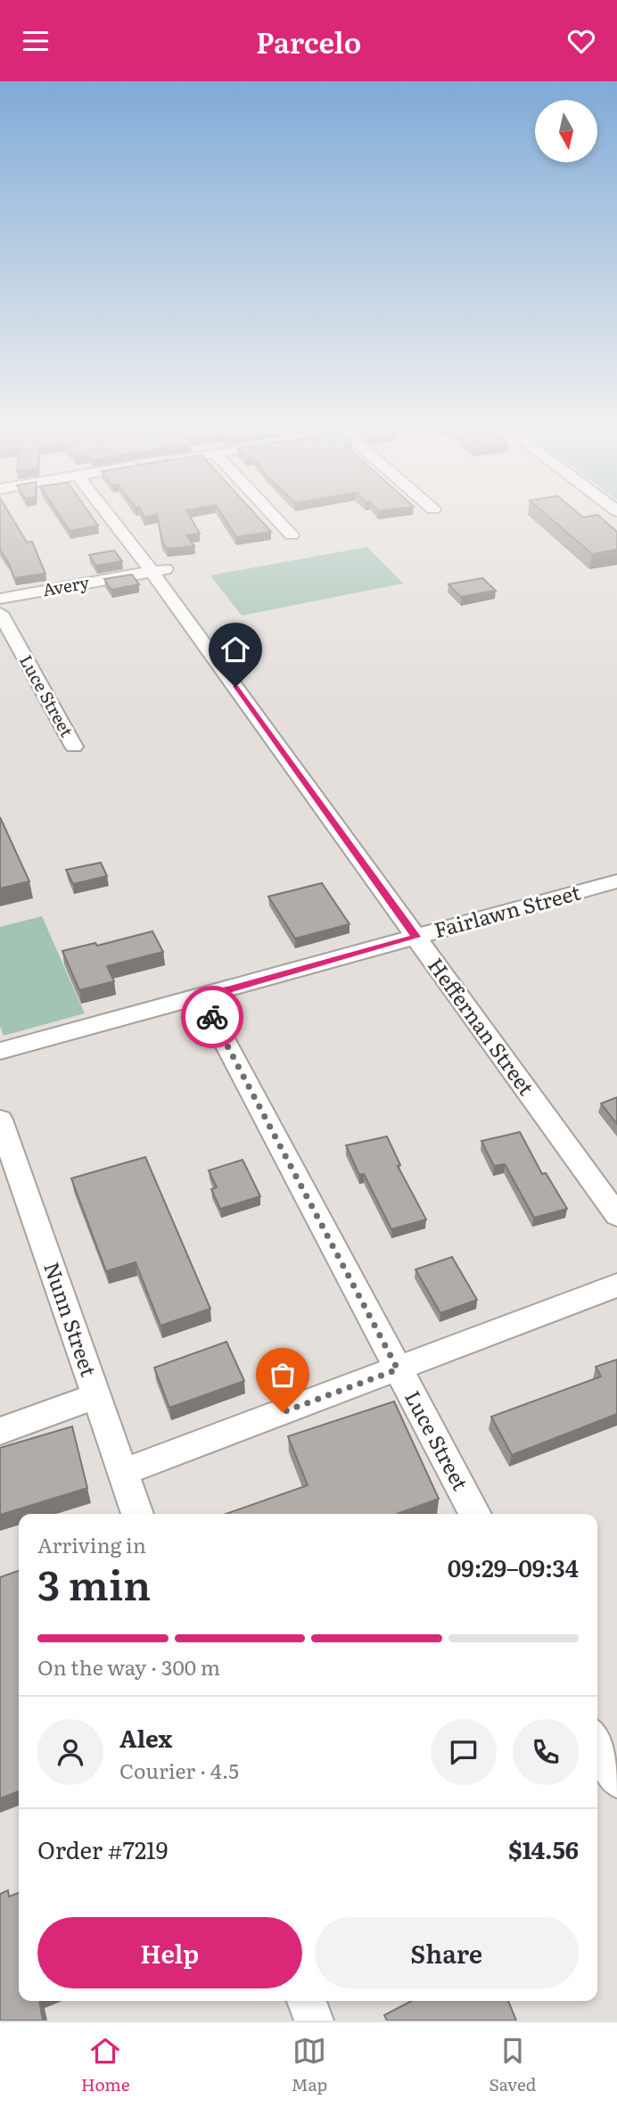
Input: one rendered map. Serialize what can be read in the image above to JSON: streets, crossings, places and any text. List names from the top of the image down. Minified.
{"streets":{"street":["Avery","Luce Street","Fairlawn Street","Heffernan Street","Nunn Street"]},"crossings":[["Avery","Heffernan Street"],["Luce Street","Fairlawn Street"],["Fairlawn Street","Heffernan Street"]],"north":"bottom","page":{"header":"Parcelo","heading":["3 min","Arriving in","09:29–09:34"],"panel":["Alex","Courier · 4.5","Order #7219","$14.56"],"bar":"On the way · 300 m","buttons":["Help","Share"],"tabs":["Home","Map","Saved"]}}
